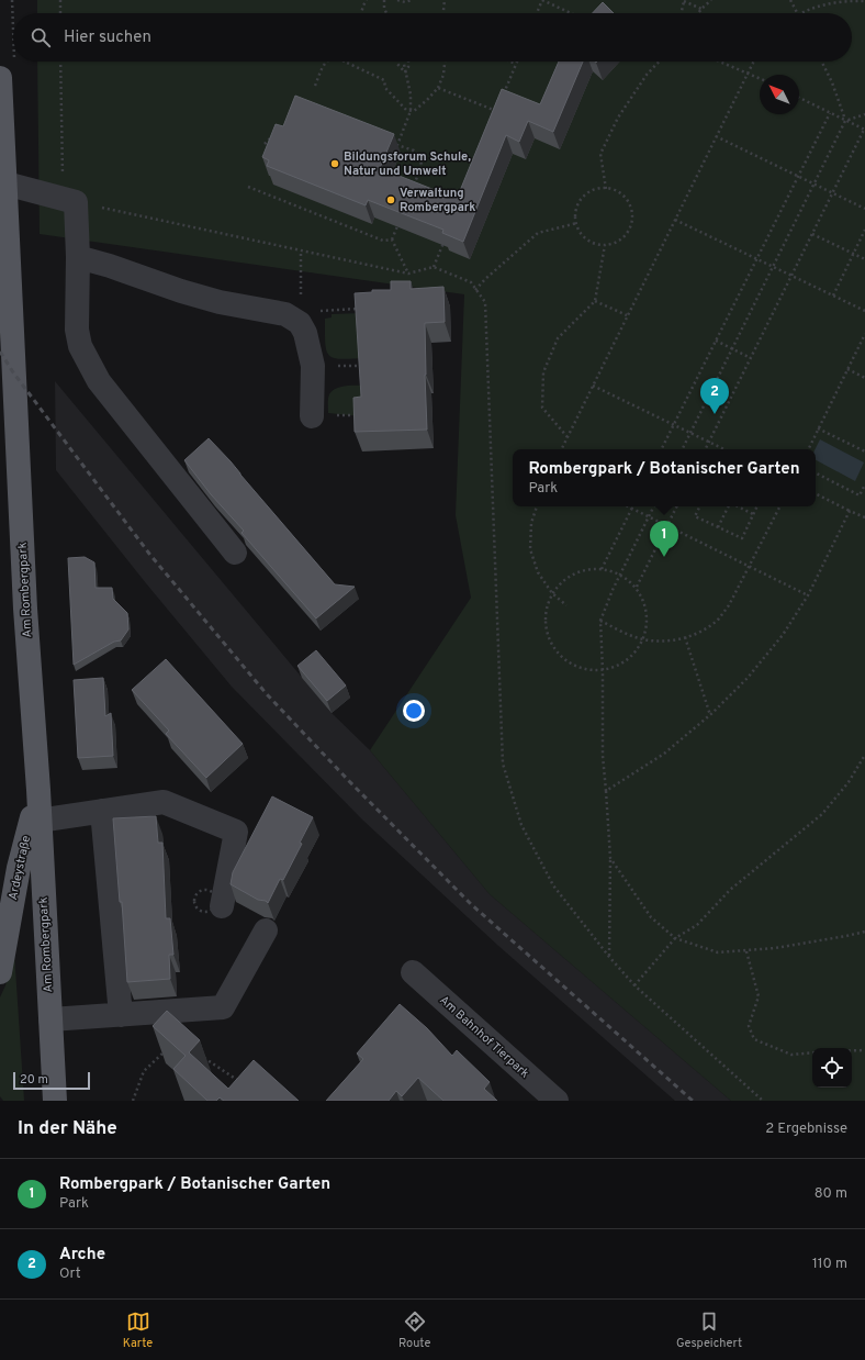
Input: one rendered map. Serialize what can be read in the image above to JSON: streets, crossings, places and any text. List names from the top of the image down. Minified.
{"streets":{"main road":["Am Rombergpark","Ardeystraße"],"street":["Am Bahnhof Tierpark"]},"crossings":[["Am Rombergpark","Ardeystraße"]],"places":["Bildungsforum Schule, Natur und Umwelt","Verwaltung Rombergpark"],"scale_bar":"20 m","north":"top left","page":{"search":"Hier suchen","pins":["2","1"],"popup":["Rombergpark / Botanischer Garten","Park"],"scale":"20 m","heading":["In der Nähe","2 Ergebnisse"],"list":[{"mark":"1","name":"Rombergpark / Botanischer Garten","note":"Park","value":"80 m"},{"mark":"2","name":"Arche","note":"Ort","value":"110 m"}],"nav":["Karte","Route","Gespeichert"]}}
